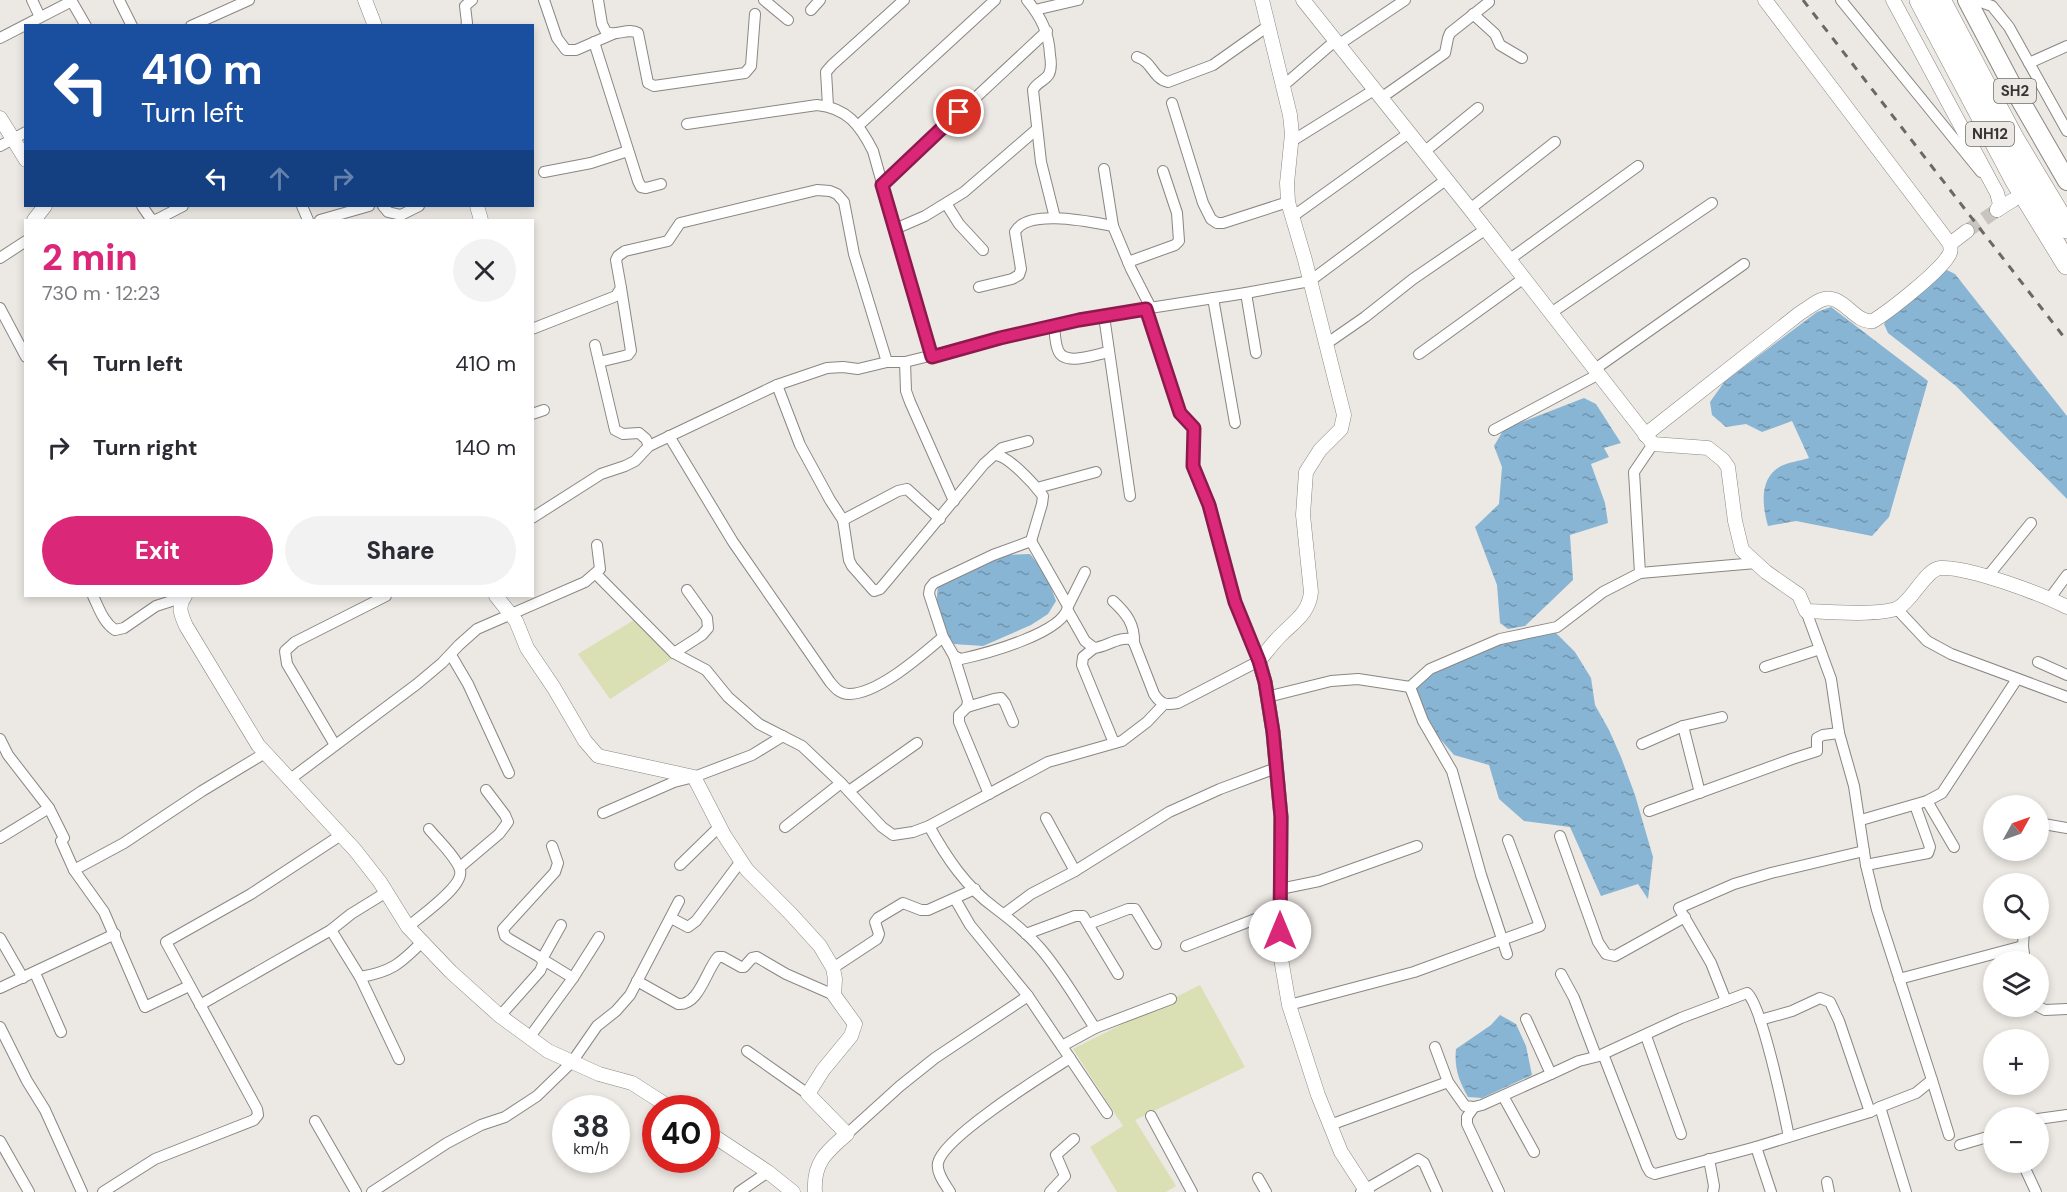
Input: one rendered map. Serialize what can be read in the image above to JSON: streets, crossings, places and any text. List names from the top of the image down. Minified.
{"streets":{"highway":["NH12"],"main road":["SH2"]},"north":"top right","page":{"turn":["410 m","Turn left"],"heading":["2 min","730 m · 12:23"],"list":[{"name":"Turn left","value":"410 m"},{"name":"Turn right","value":"140 m"}],"buttons":["Exit","Share"],"map_buttons":["+","−"],"speed":"38 km/h","limit":"40"}}
